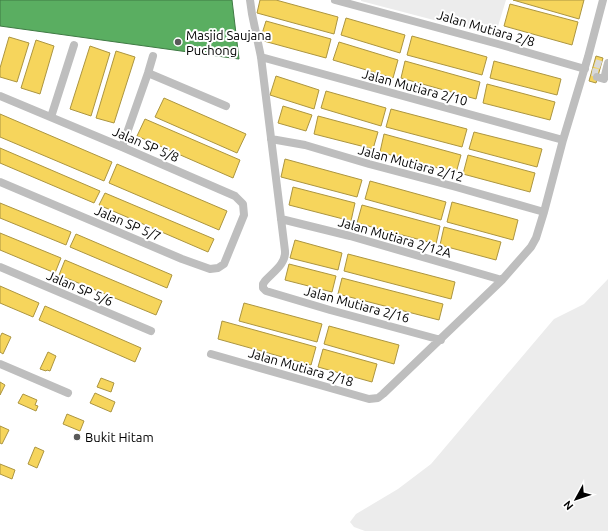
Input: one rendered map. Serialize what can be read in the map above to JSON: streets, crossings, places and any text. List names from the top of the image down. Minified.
{"streets":{"street":["Jalan Mutiara 2/8","Jalan Mutiara 2/10","Jalan SP 5/8","Jalan Mutiara 2/12","Jalan SP 5/7","Jalan Mutiara 2/12A","Jalan SP 5/6","Jalan Mutiara 2/16","Jalan Mutiara 2/18"]},"crossings":[["Jalan SP 5/8","Jalan SP 5/7"],["Jalan Mutiara 2/12A","Jalan Mutiara 2/16"],["Jalan Mutiara 2/16","Jalan Mutiara 2/18"]],"places":["Masjid Saujana Puchong","Bukit Hitam"],"north":"bottom left"}
